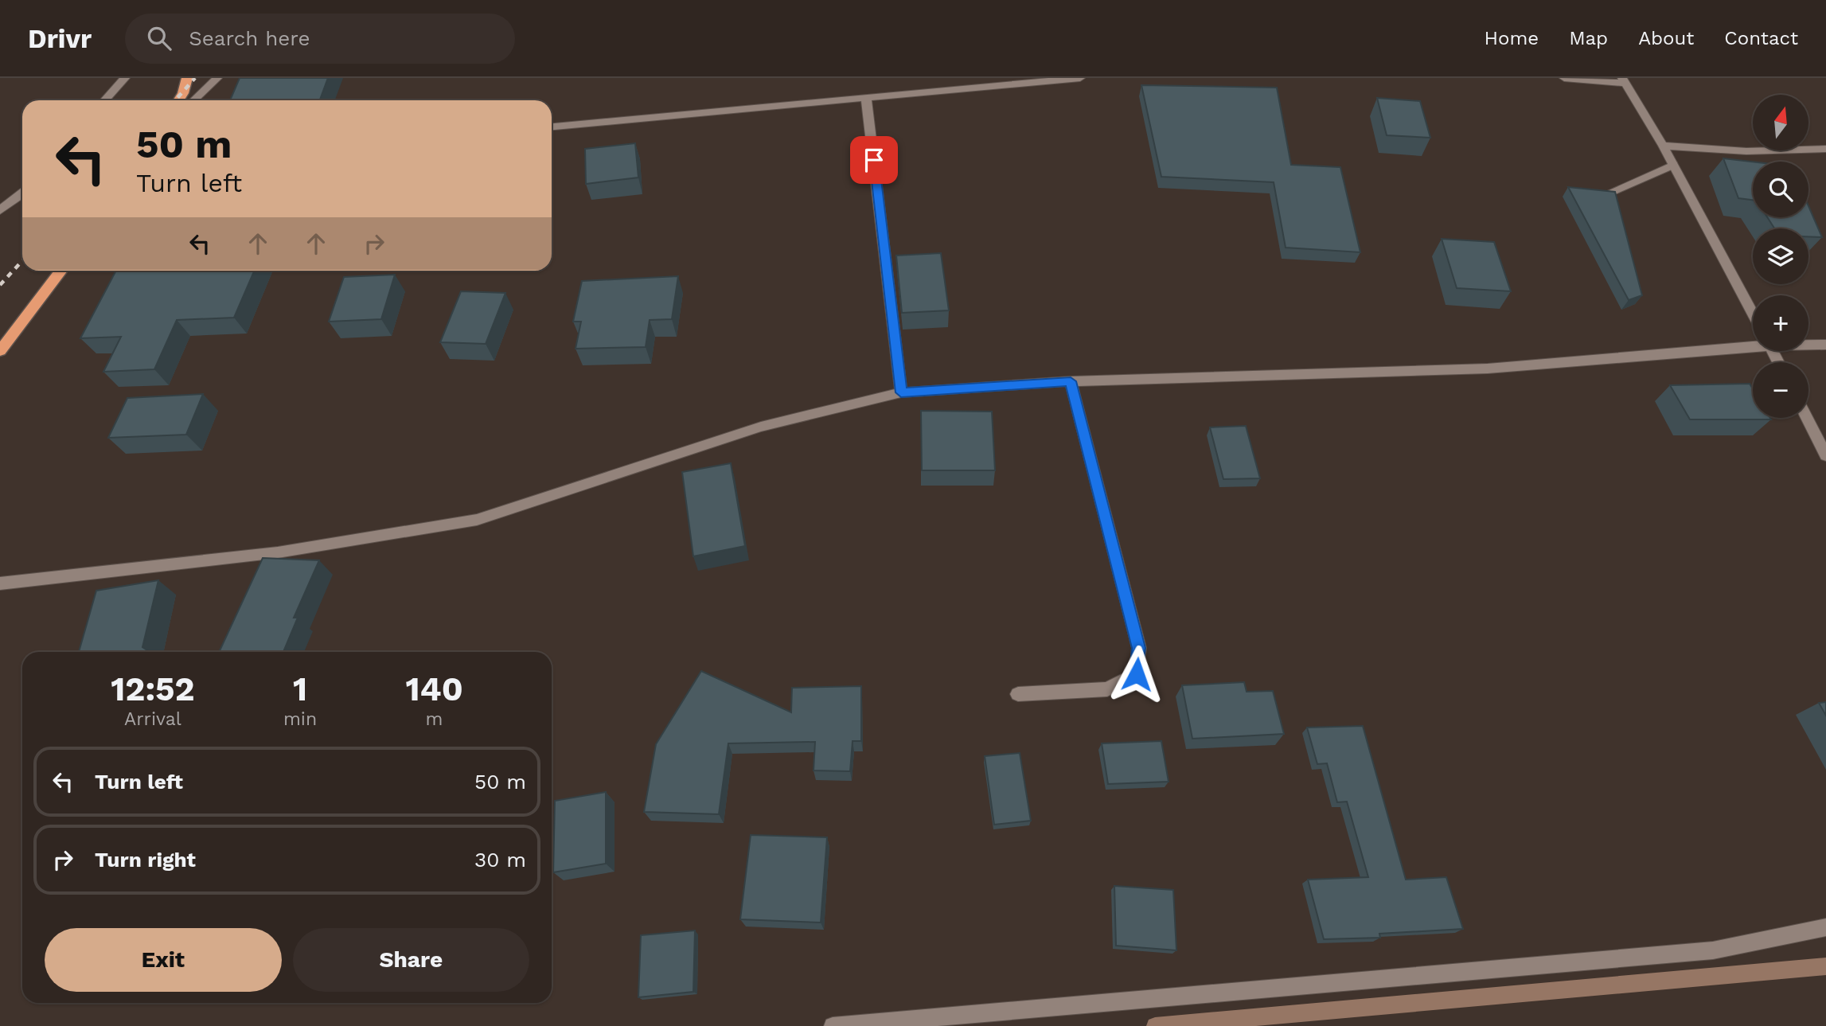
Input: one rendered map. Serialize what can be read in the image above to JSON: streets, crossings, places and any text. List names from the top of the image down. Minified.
{"north":"top","page":{"header":"Drivr","search":"Search here","nav":["Home","Map","About","Contact"],"map_buttons":["+","−"],"turn":["50 m","Turn left"],"eta":["12:52","Arrival","1","min","140","m"],"list":[{"name":"Turn left","value":"50 m"},{"name":"Turn right","value":"30 m"}],"buttons":["Exit","Share"]}}
